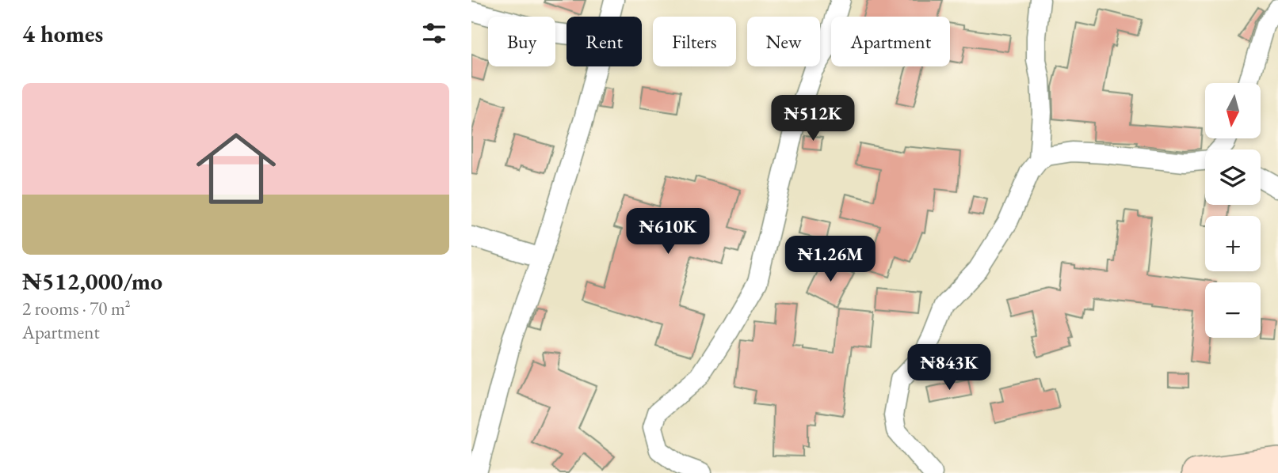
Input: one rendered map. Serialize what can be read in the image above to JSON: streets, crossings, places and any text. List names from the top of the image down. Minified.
{"north":"bottom","page":{"heading":"4 homes","chip":["Buy","Rent","Filters","New","Apartment"],"list":[{"name":"₦512,000/mo","note":"2 rooms · 70 m² · Apartment"}],"map_buttons":["+","−"],"price":["₦512K","₦610K","₦1.26M","₦843K"]}}
